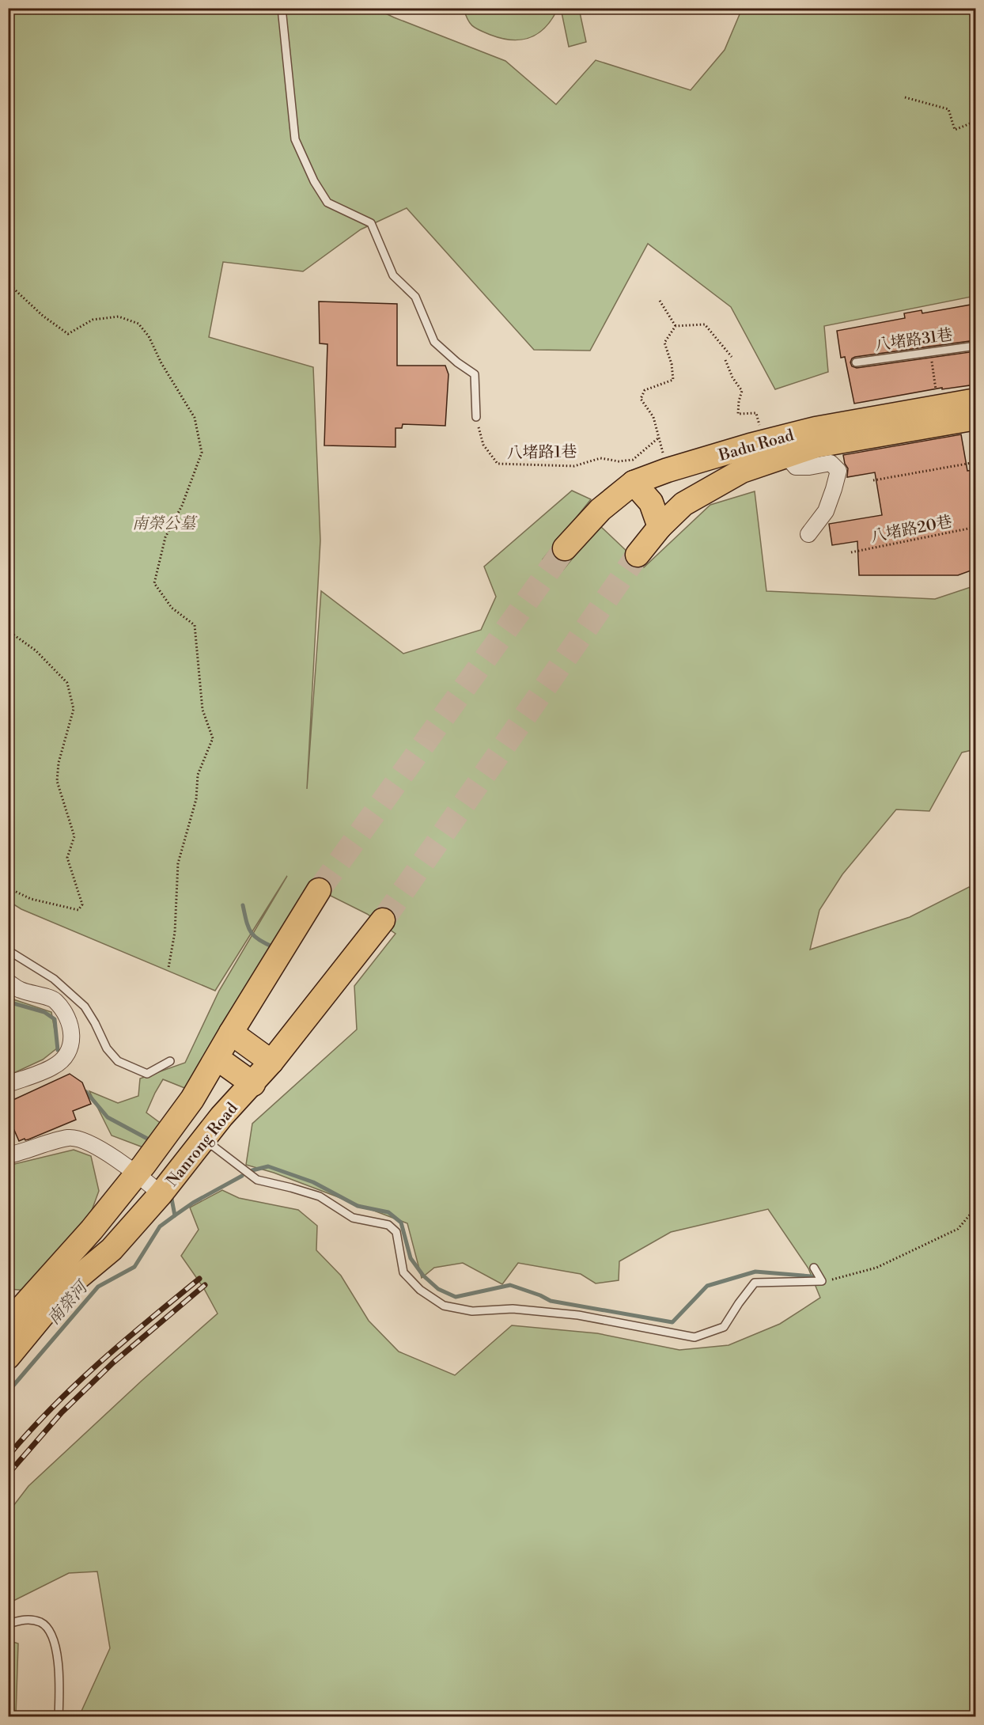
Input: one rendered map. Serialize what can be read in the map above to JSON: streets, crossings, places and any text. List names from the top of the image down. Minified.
{"streets":{"main road":["Badu Road","Nanrong Road"],"lane":["八堵路31巷"],"path":["八堵路1巷","八堵路20巷"]},"water":["南榮河"],"parks":["南榮公墓"]}
